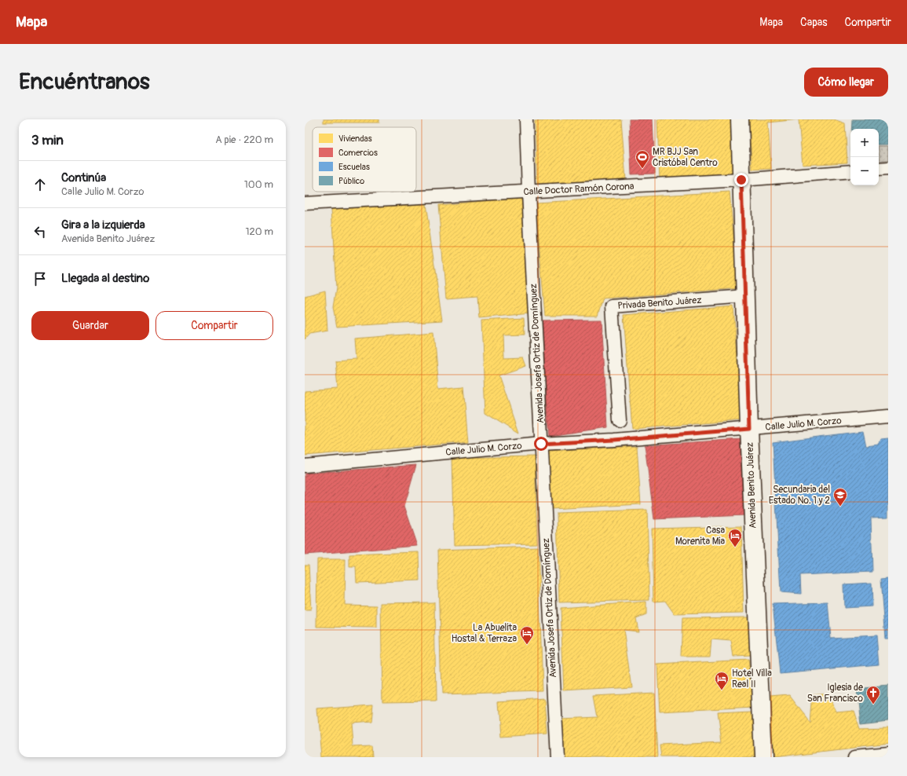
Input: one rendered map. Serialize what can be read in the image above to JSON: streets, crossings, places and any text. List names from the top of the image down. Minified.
{"streets":{"street":["Calle Doctor Ramón Corona","Privada Benito Juárez","Avenida Josefa Ortiz de Domínguez","Calle Julio M. Corzo","Avenida Benito Juárez"]},"crossings":[["Calle Doctor Ramón Corona","Avenida Josefa Ortiz de Domínguez"],["Calle Doctor Ramón Corona","Avenida Benito Juárez"],["Privada Benito Juárez","Avenida Benito Juárez"],["Avenida Josefa Ortiz de Domínguez","Calle Julio M. Corzo"],["Calle Julio M. Corzo","Avenida Benito Juárez"]],"places":{"sports":["MR BJJ San Cristóbal Centro"],"school or university":["Secundaria del Estado No. 1 y 2"],"hotel":["Casa Morenita Mia","La Abuelita Hostal & Terraza","Hotel Villa Real II"],"church":["Iglesia de San Francisco"]},"legend":["Viviendas","Comercios","Escuelas","Público"],"page":{"header":"Mapa","nav":["Mapa","Capas","Compartir"],"buttons":["Cómo llegar",["Guardar","Compartir"]],"title":"Encuéntranos","heading":["3 min","A pie · 220 m"],"map_buttons":["+","−"],"list":[["Continúa","Calle Julio M. Corzo","100 m"],["Gira a la izquierda","Avenida Benito Juárez","120 m"],"Llegada al destino"]}}
